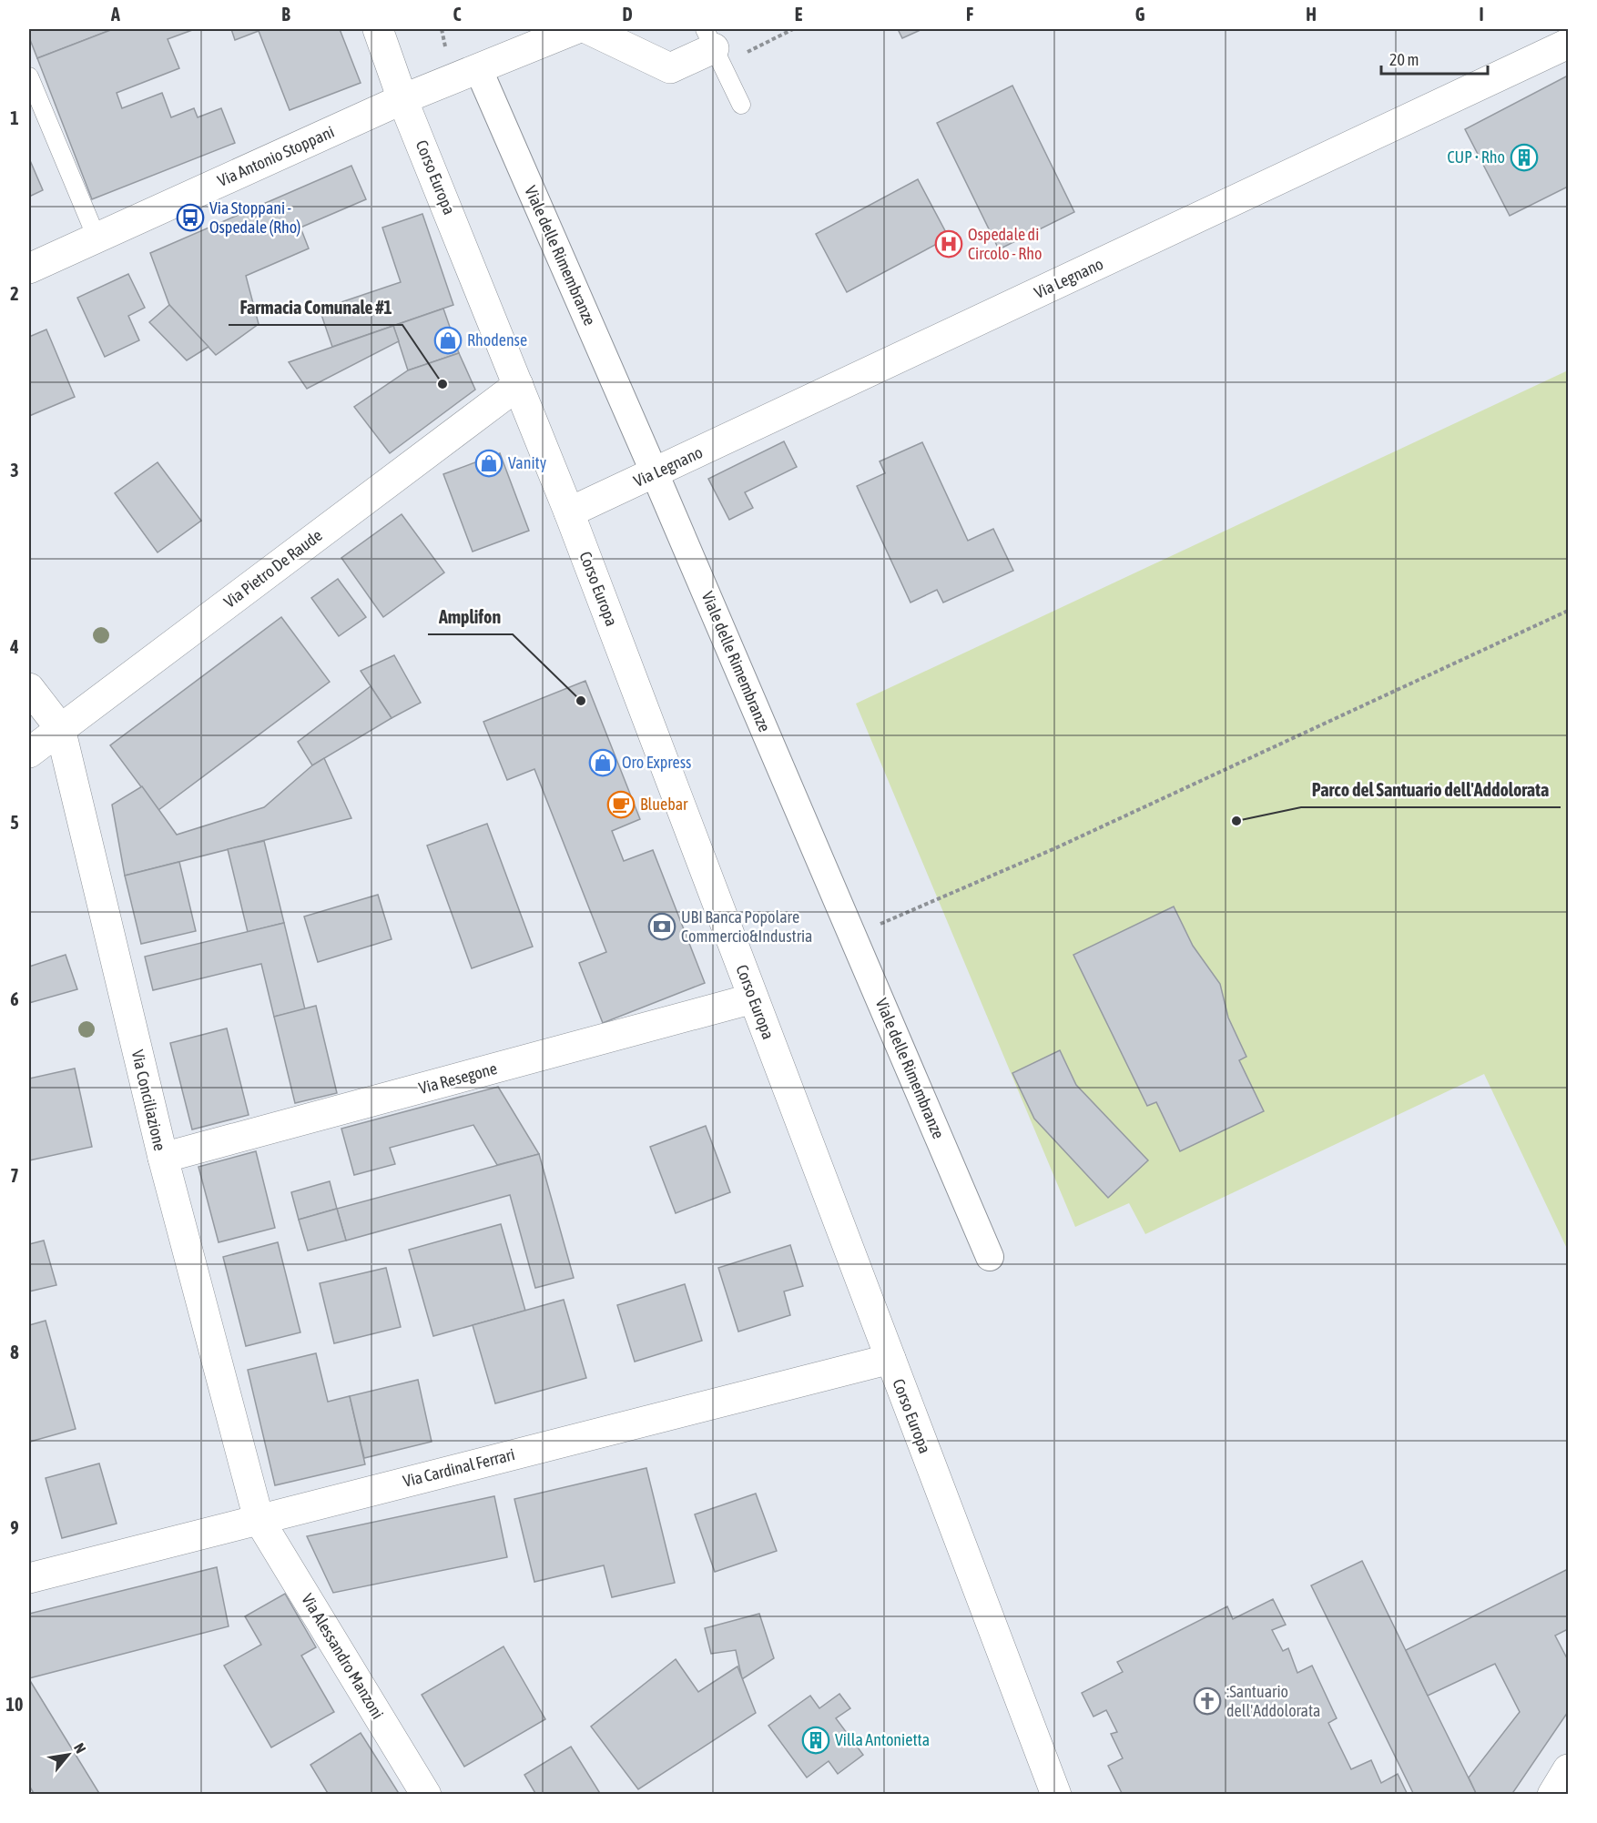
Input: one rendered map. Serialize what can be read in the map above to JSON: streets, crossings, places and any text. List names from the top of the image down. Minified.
{"streets":{"street":["Via Antonio Stoppani","Corso Europa","Viale delle Rimembranze","Via Legnano","Via Pietro De Raude","Via Resegone","Via Conciliazione","Via Cardinal Ferrari","Via Alessandro Manzoni"]},"crossings":[["Via Antonio Stoppani","Corso Europa"],["Via Antonio Stoppani","Viale delle Rimembranze"],["Corso Europa","Via Legnano"],["Corso Europa","Via Pietro De Raude"],["Corso Europa","Via Resegone"],["Corso Europa","Via Cardinal Ferrari"],["Viale delle Rimembranze","Via Legnano"],["Via Pietro De Raude","Via Conciliazione"],["Via Resegone","Via Conciliazione"],["Via Conciliazione","Via Cardinal Ferrari"],["Via Conciliazione","Via Alessandro Manzoni"],["Via Cardinal Ferrari","Via Alessandro Manzoni"]],"places":{"building":["CUP • Rho","Villa Antonietta"],"bus stop":["Via Stoppani - Ospedale (Rho)"],"hospital":["Ospedale di Circolo - Rho"],"shop":["Rhodense","Vanity","Oro Express"],"other":["Farmacia Comunale #1","Amplifon","Parco del Santuario dell'Addolorata"],"cafe":["Bluebar"],"bank":["UBI Banca Popolare Commercio&Industria"],"church":[":Santuario dell'Addolorata"]},"scale_bar":"20 m","north":"top right","grid":{"columns":["A","B","C","D","E","F","G","H","I"],"rows":["1","2","3","4","5","6","7","8","9","10"]}}
